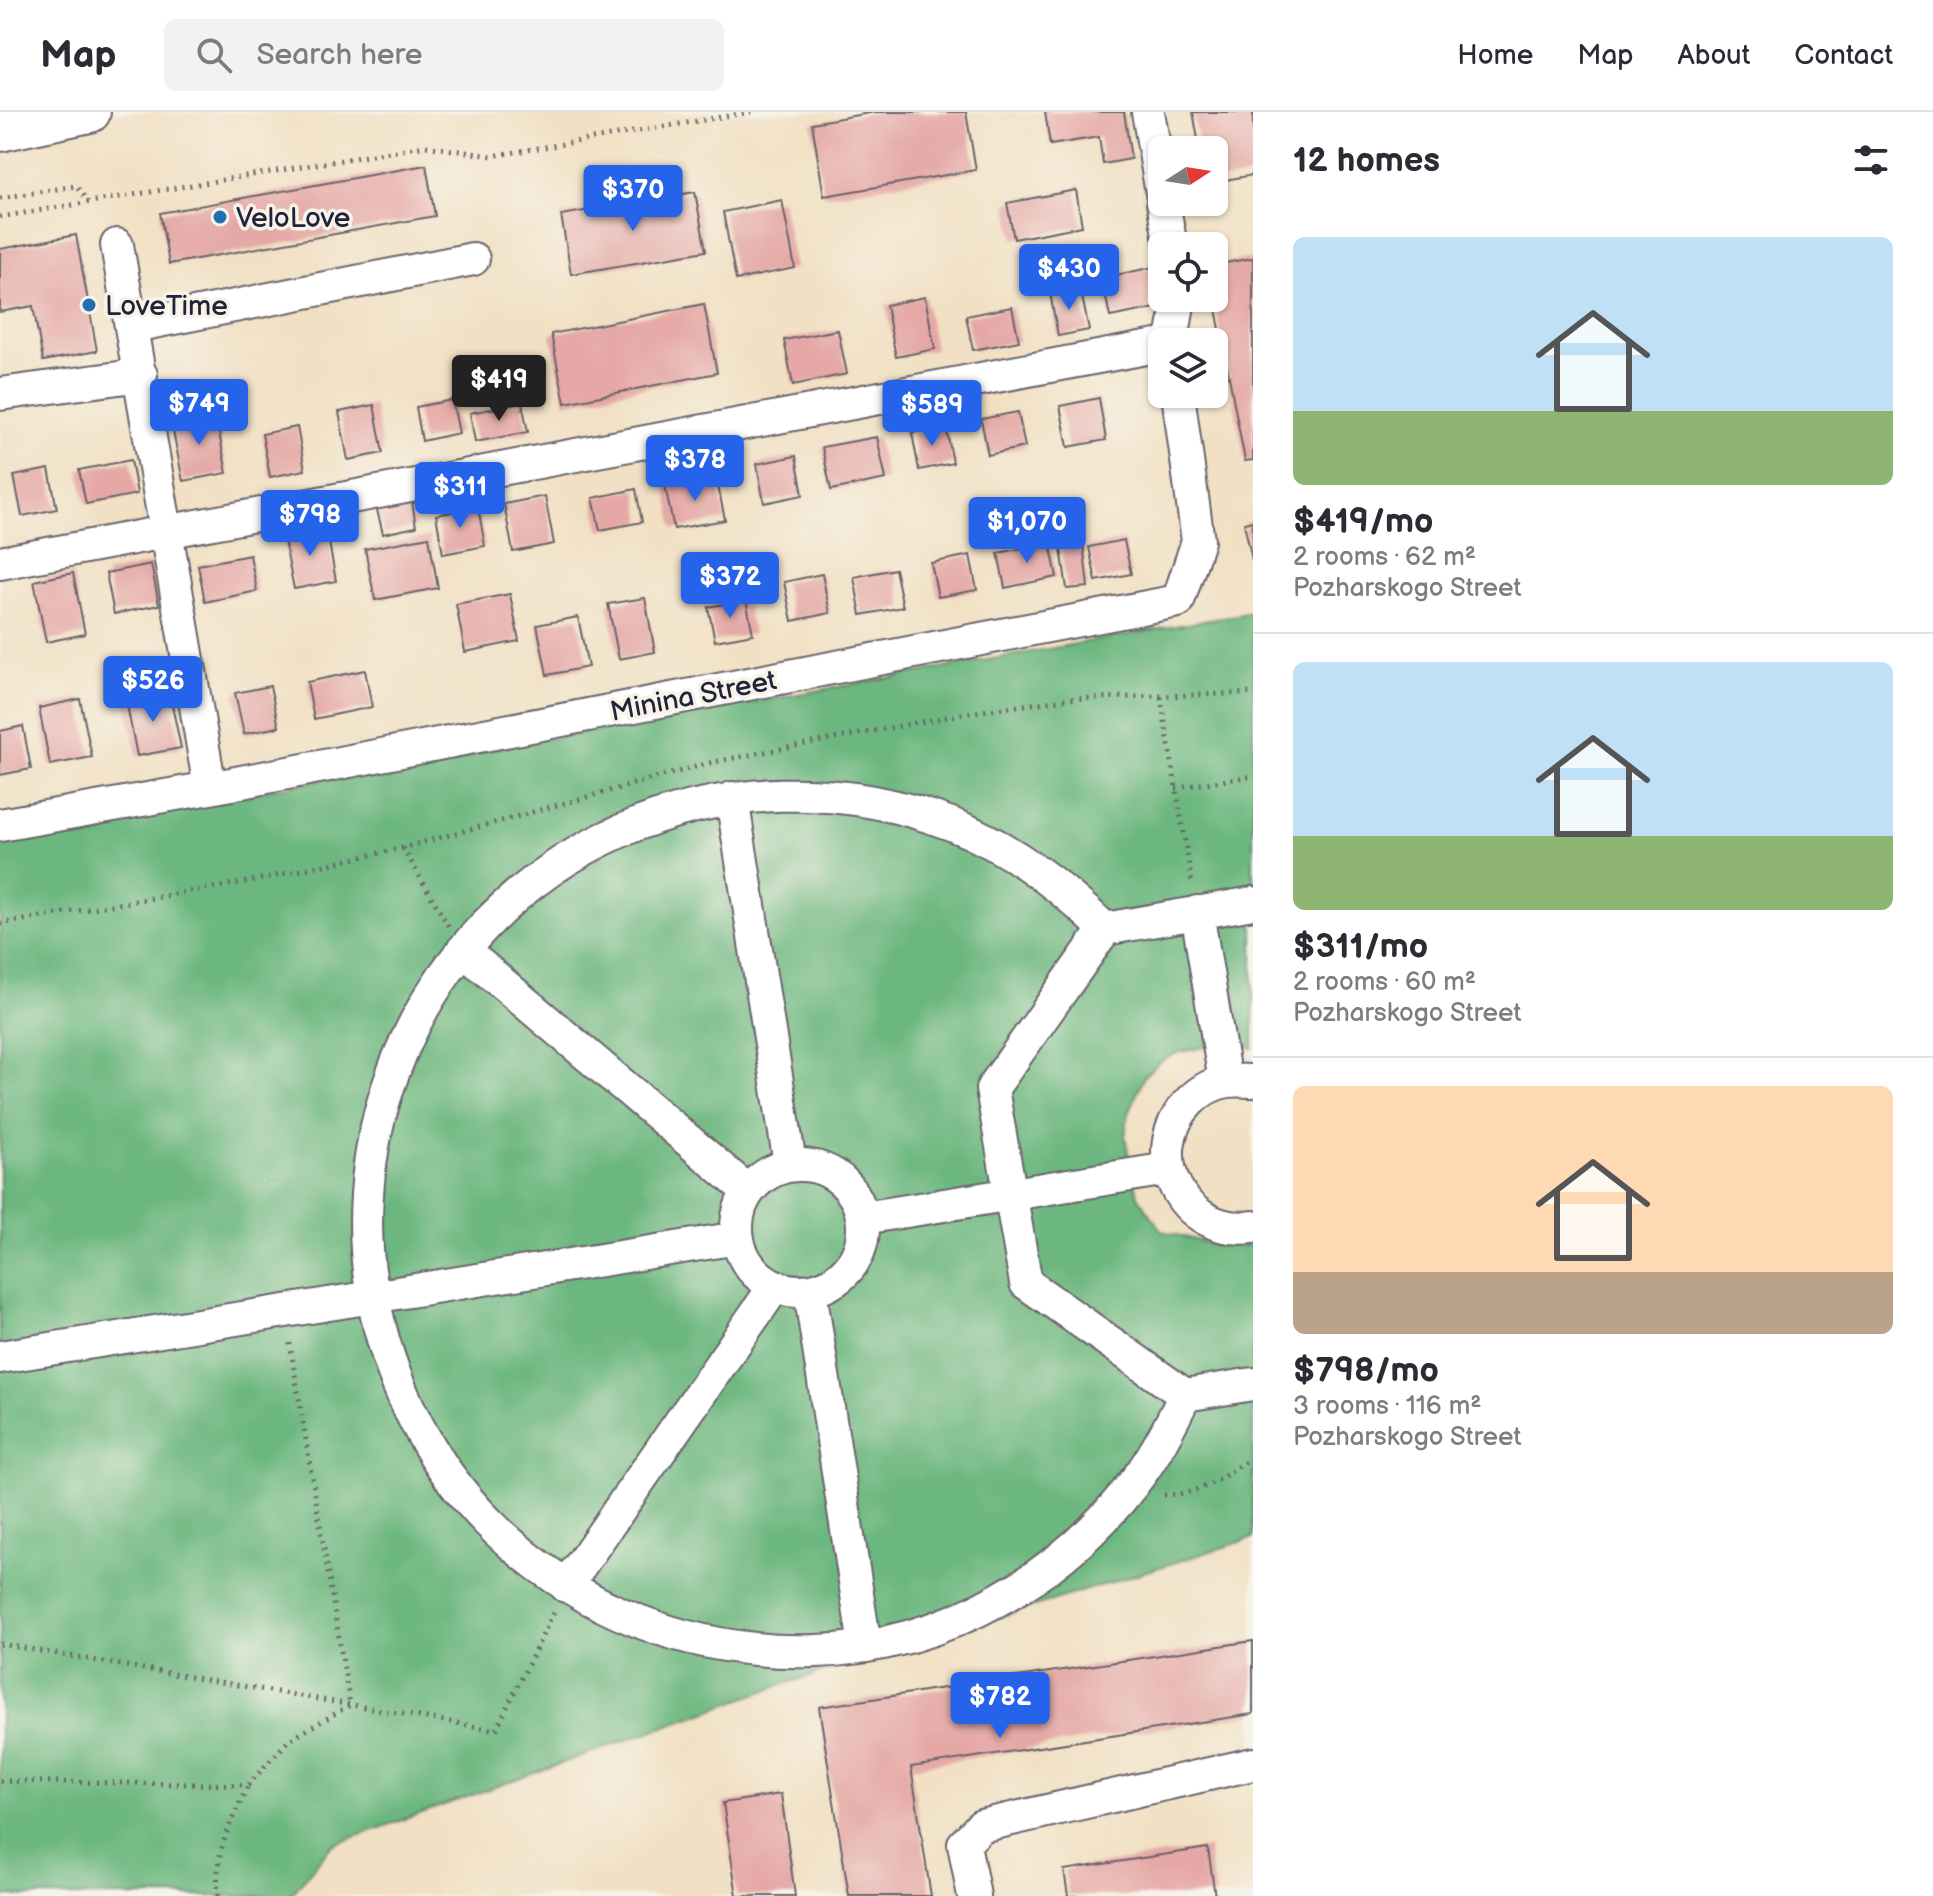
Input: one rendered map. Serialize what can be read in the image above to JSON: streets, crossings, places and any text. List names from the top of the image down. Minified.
{"streets":{"street":["Minina Street"]},"places":["VeloLove","LoveTime"],"north":"right","page":{"header":"Map","search":"Search here","nav":["Home","Map","About","Contact"],"heading":"12 homes","price":["$370","$430","$419","$749","$589","$378","$311","$798","$1,070","$372","$526","$782"],"list":[{"name":"$419/mo","note":"2 rooms · 62 m² · Pozharskogo Street"},{"name":"$311/mo","note":"2 rooms · 60 m² · Pozharskogo Street"},{"name":"$798/mo","note":"3 rooms · 116 m² · Pozharskogo Street"}]}}
